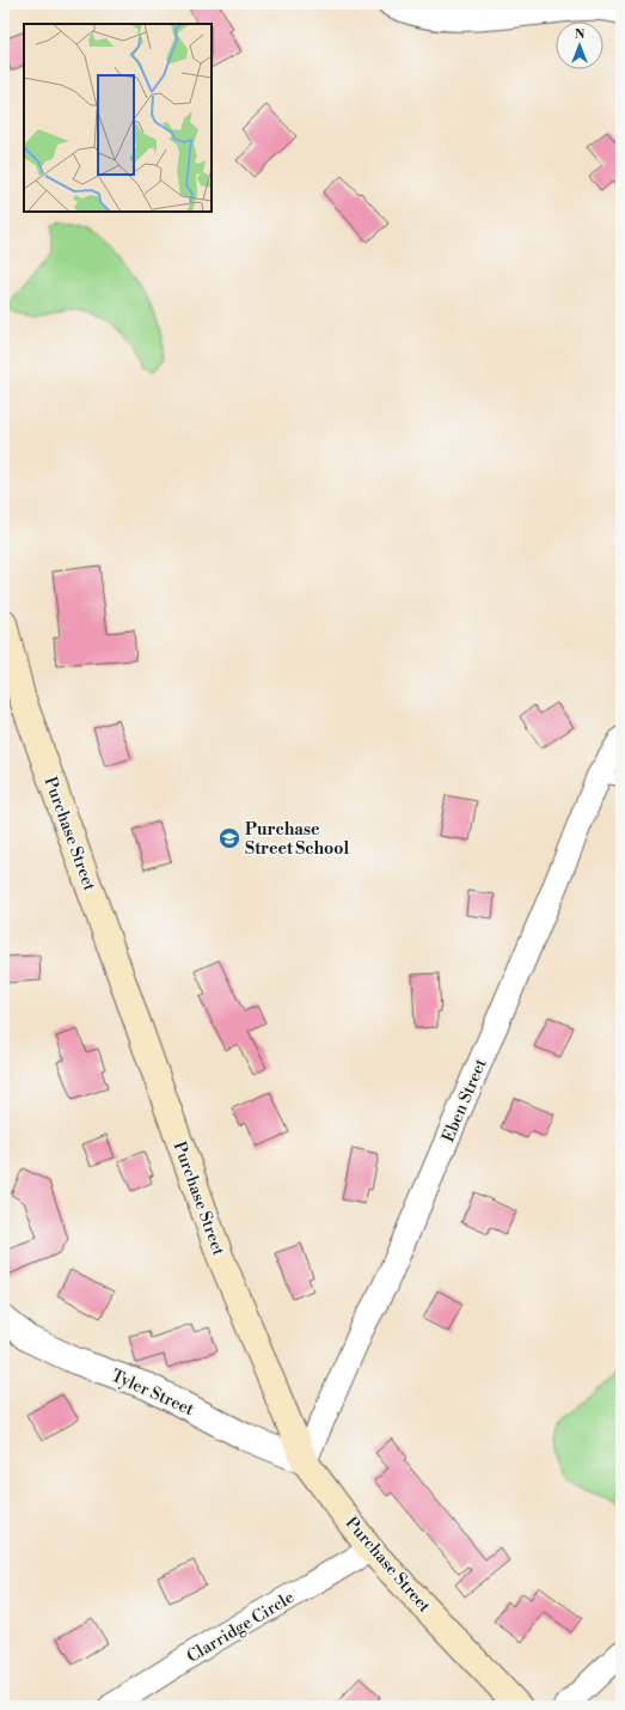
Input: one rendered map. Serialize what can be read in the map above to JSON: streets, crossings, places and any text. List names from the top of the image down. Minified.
{"streets":{"main road":["Purchase Street"],"street":["Eben Street","Tyler Street","Clarridge Circle"]},"crossings":[["Purchase Street","Eben Street"],["Purchase Street","Tyler Street"],["Purchase Street","Clarridge Circle"],["Eben Street","Tyler Street"]],"places":{"school or university":["Purchase Street School"]},"north":"top"}
